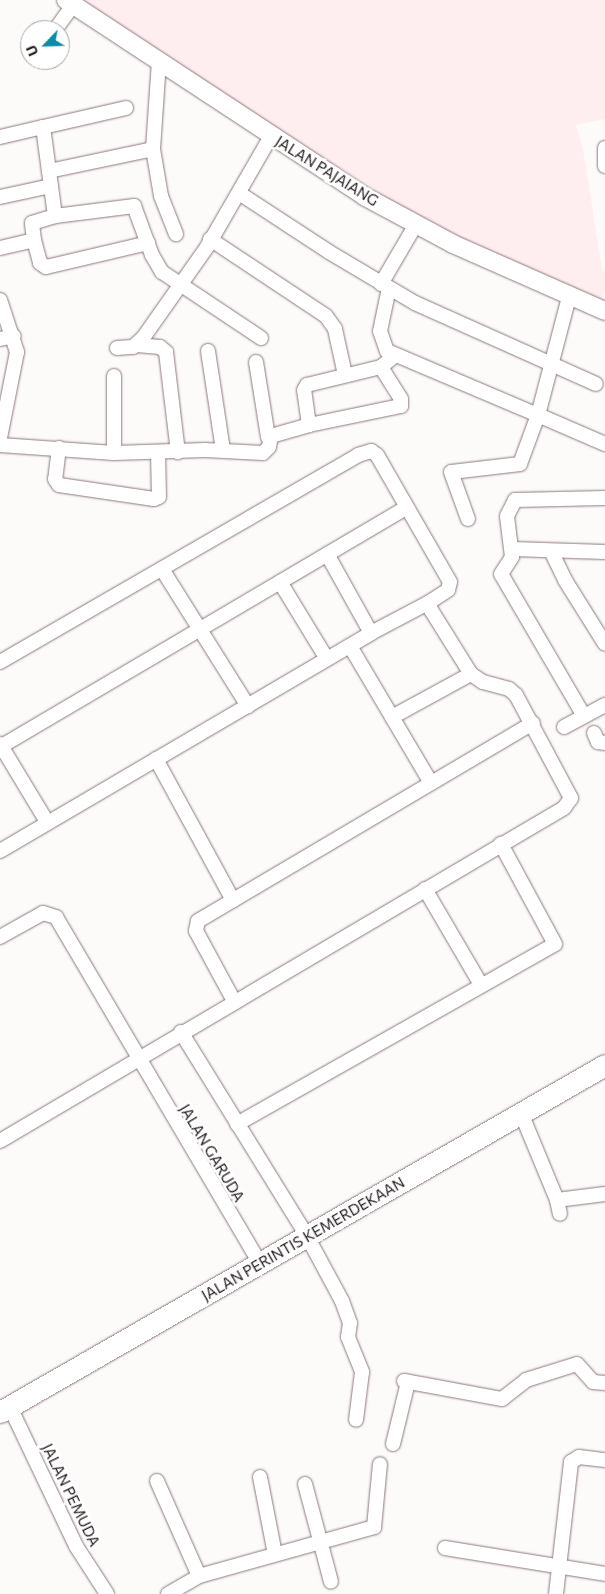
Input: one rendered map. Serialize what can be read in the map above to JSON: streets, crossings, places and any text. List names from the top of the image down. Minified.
{"streets":{"highway":["JALAN PERINTIS KEMERDEKAAN"],"main road":["JALAN PAJAIANG"],"street":["JALAN GARUDA","JALAN PEMUDA"]},"crossings":[["JALAN GARUDA","JALAN PERINTIS KEMERDEKAAN"],["JALAN PERINTIS KEMERDEKAAN","JALAN PEMUDA"]],"north":"bottom left"}
